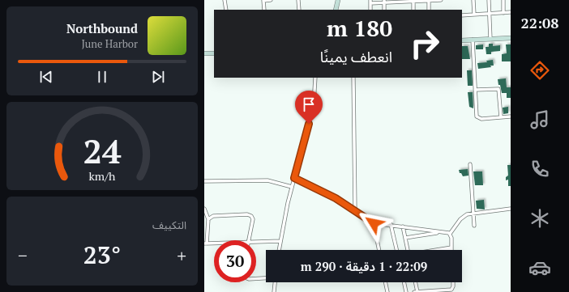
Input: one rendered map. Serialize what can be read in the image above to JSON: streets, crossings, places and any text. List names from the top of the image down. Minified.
{"page":{"tabs":"22:08","turn":["180 m","انعطف يمينًا"],"song":["Northbound","June Harbor"],"tile":"التكييف","limit":"30","heat":["−","23°","+"],"trip":"22:09 · 1 دقيقة · 290 m","gauge":["24","km/h"]}}
